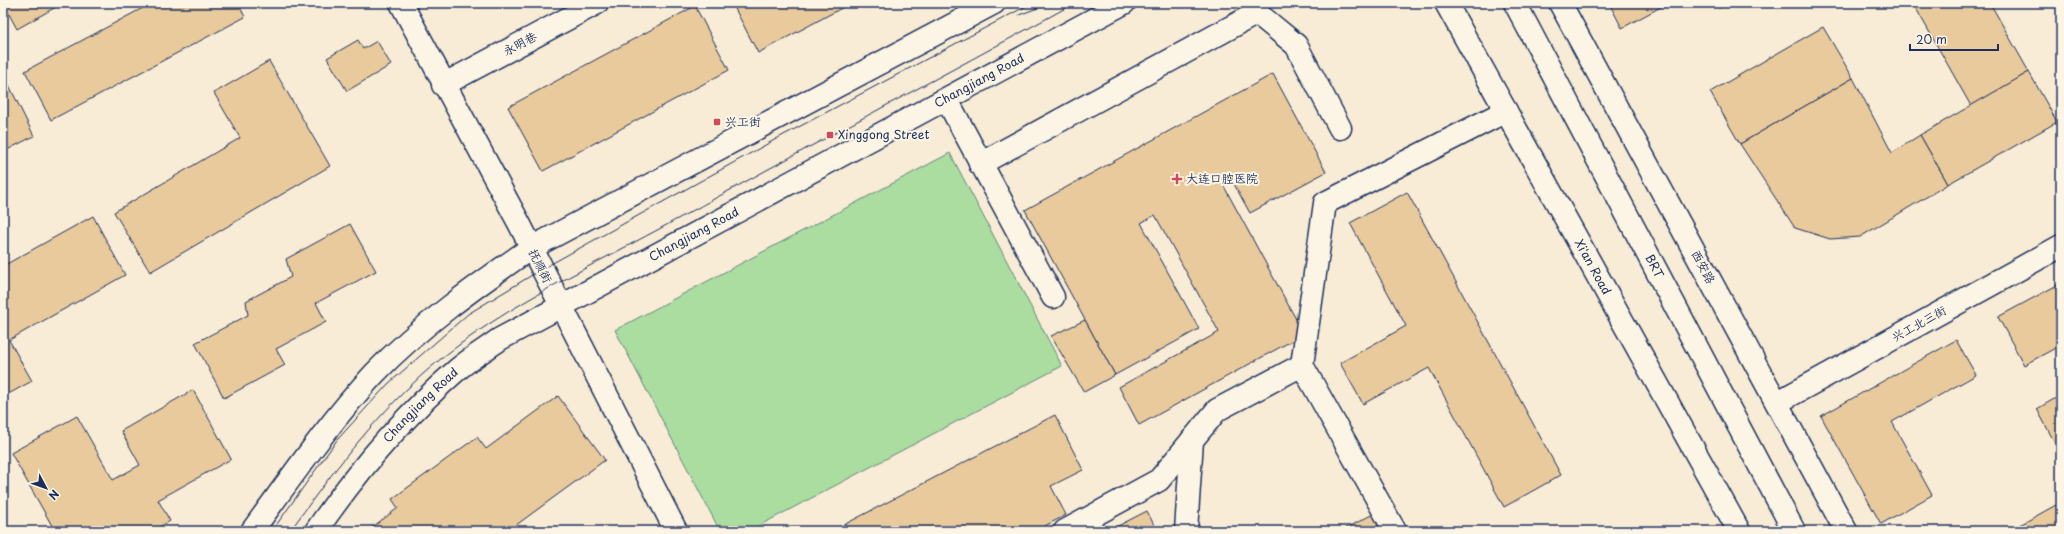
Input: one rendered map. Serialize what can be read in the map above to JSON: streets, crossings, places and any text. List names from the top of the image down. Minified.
{"streets":{"main road":["永明巷","Changjiang Road","抚顺街","Xi'an Road","BRT","西安路","兴工北三街"]},"crossings":[["永明巷","抚顺街"],["Changjiang Road","抚顺街"],["西安路","兴工北三街"]],"places":{"transit":["兴工街","Xinggong Street"],"health":["大连口腔医院"]},"scale_bar":"20 m","north":"bottom right"}
